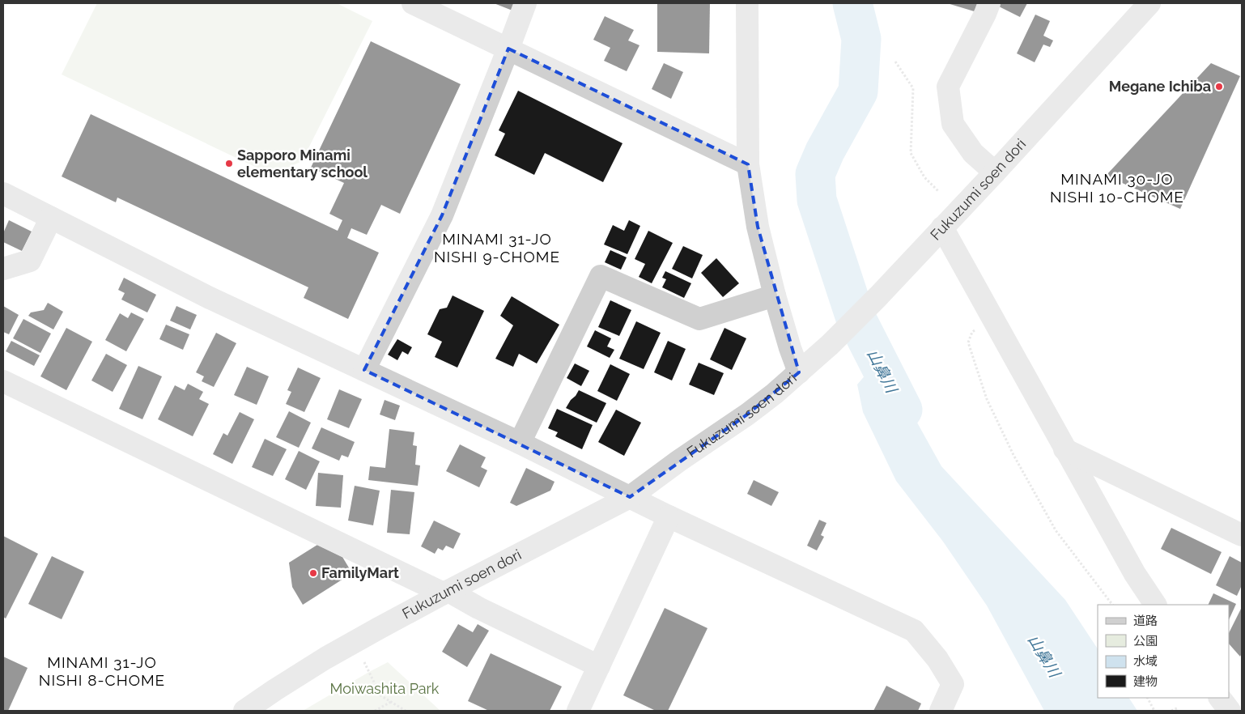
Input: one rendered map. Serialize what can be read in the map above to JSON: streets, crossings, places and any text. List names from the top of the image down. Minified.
{"streets":{"street":["Fukuzumi soen dori"]},"districts":["MINAMI 30-JO NISHI 10-CHOME","MINAMI 31-JO NISHI 9-CHOME","MINAMI 31-JO NISHI 8-CHOME"],"water":["山鼻川"],"parks":["Moiwashita Park"],"places":["Megane Ichiba","Sapporo Minami elementary school","FamilyMart"],"legend":["道路","公園","水域","建物"]}
